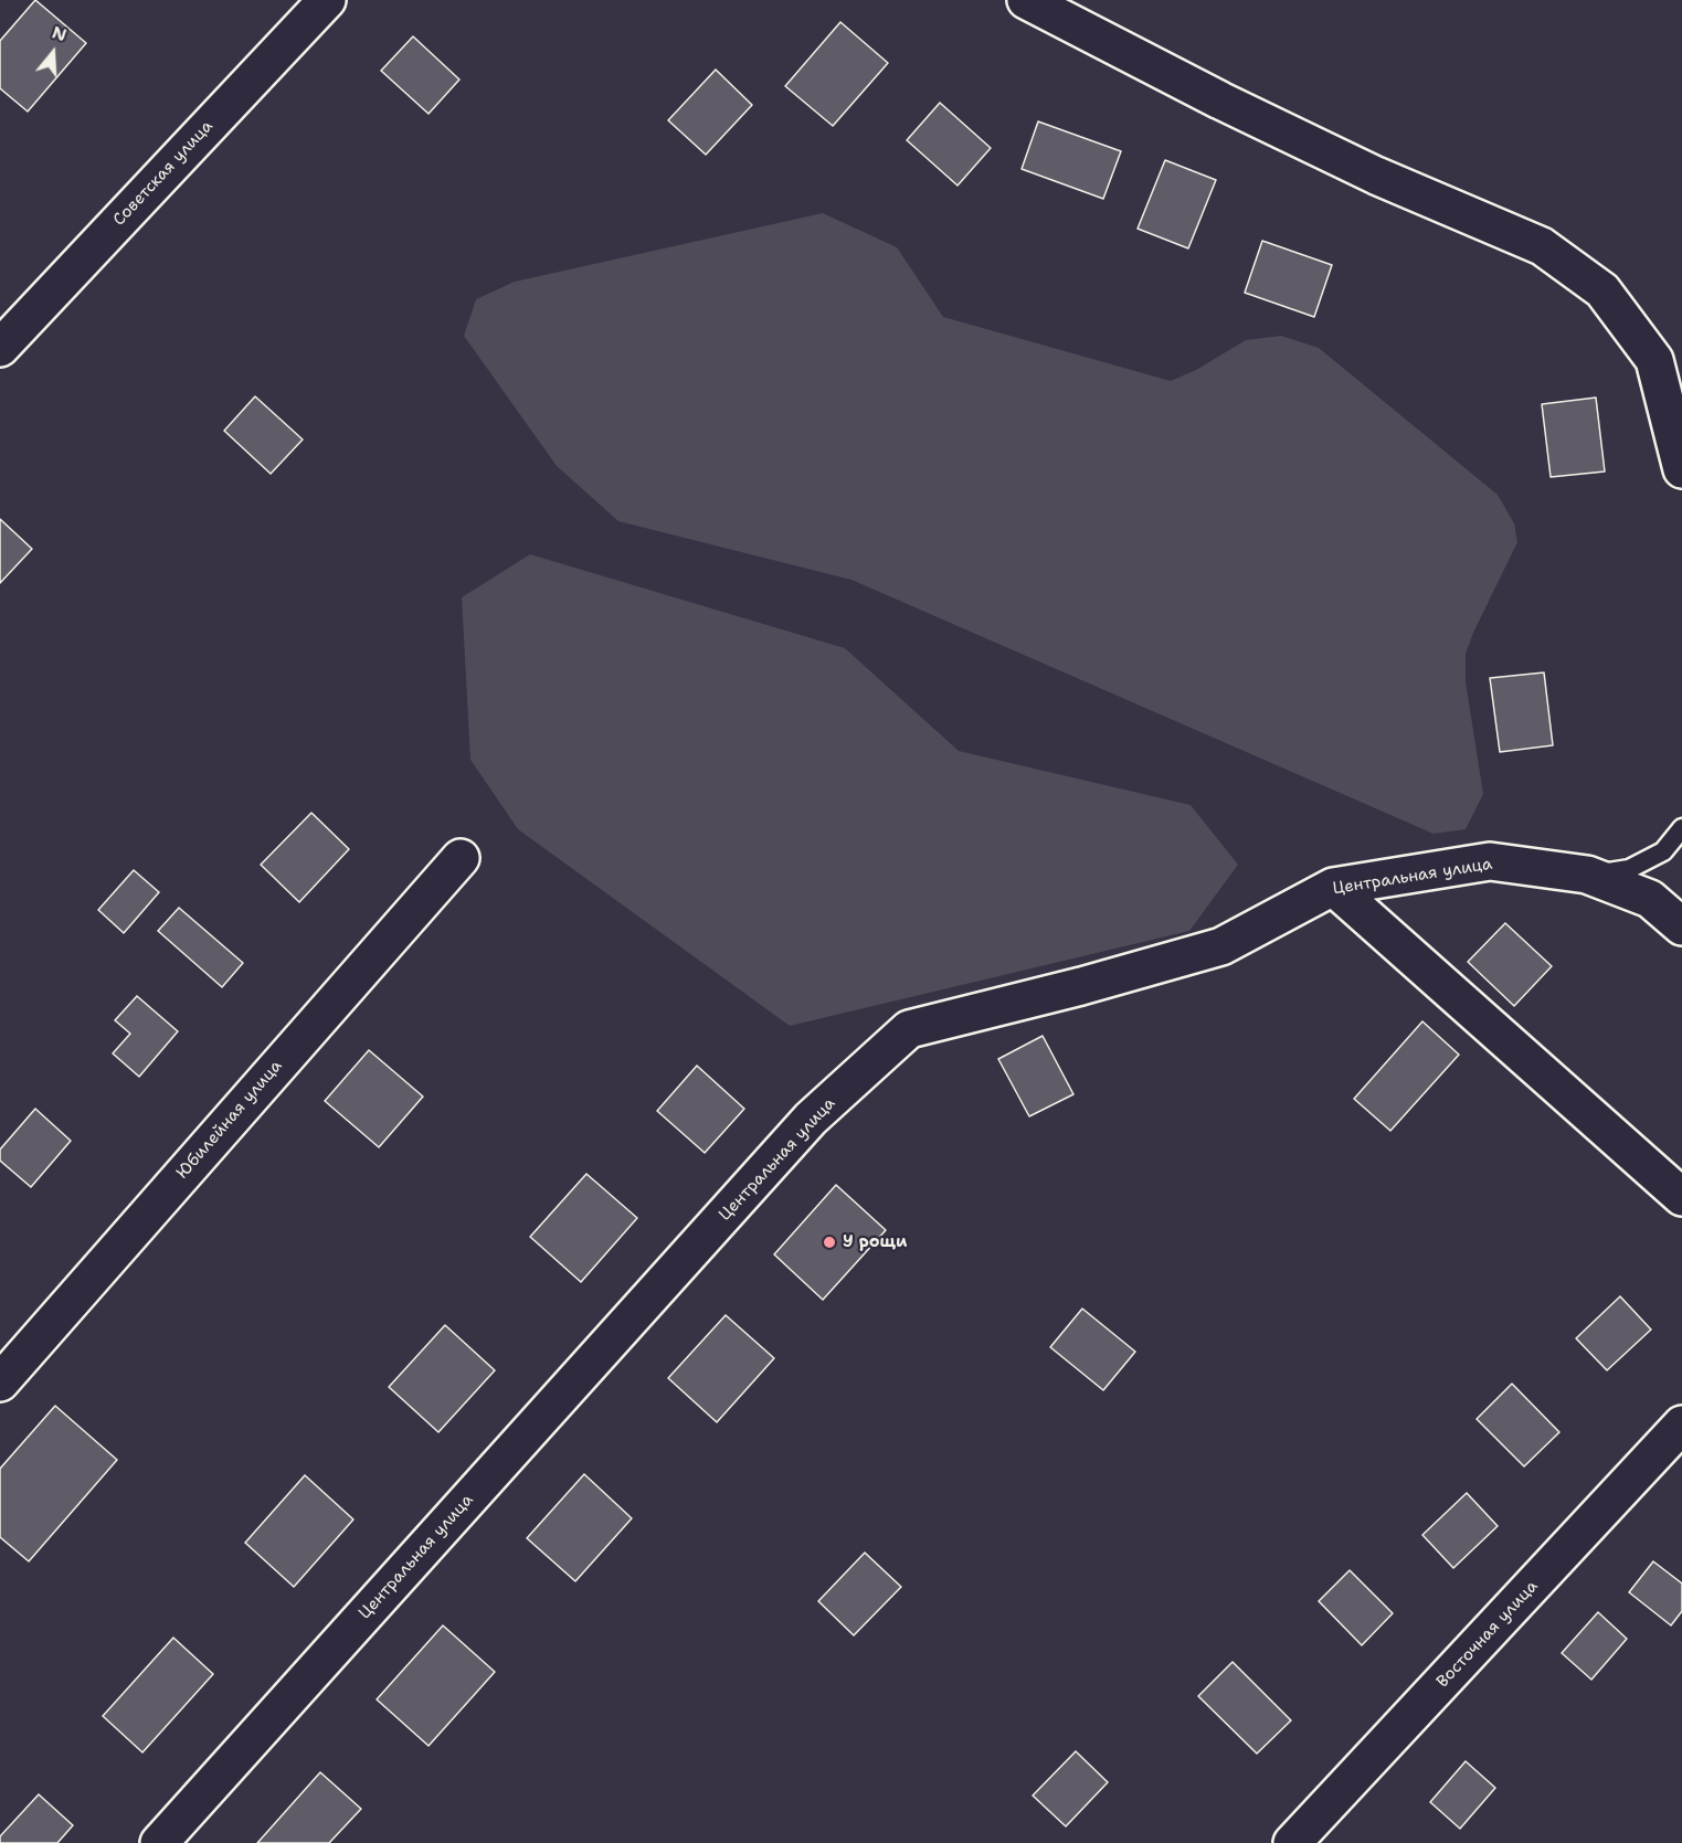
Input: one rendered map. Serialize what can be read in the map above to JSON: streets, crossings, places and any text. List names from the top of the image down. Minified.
{"streets":{"street":["Советская улица","Центральная улица","Юбилейная улица","Восточная улица"]},"places":["У рощи"],"north":"top"}
